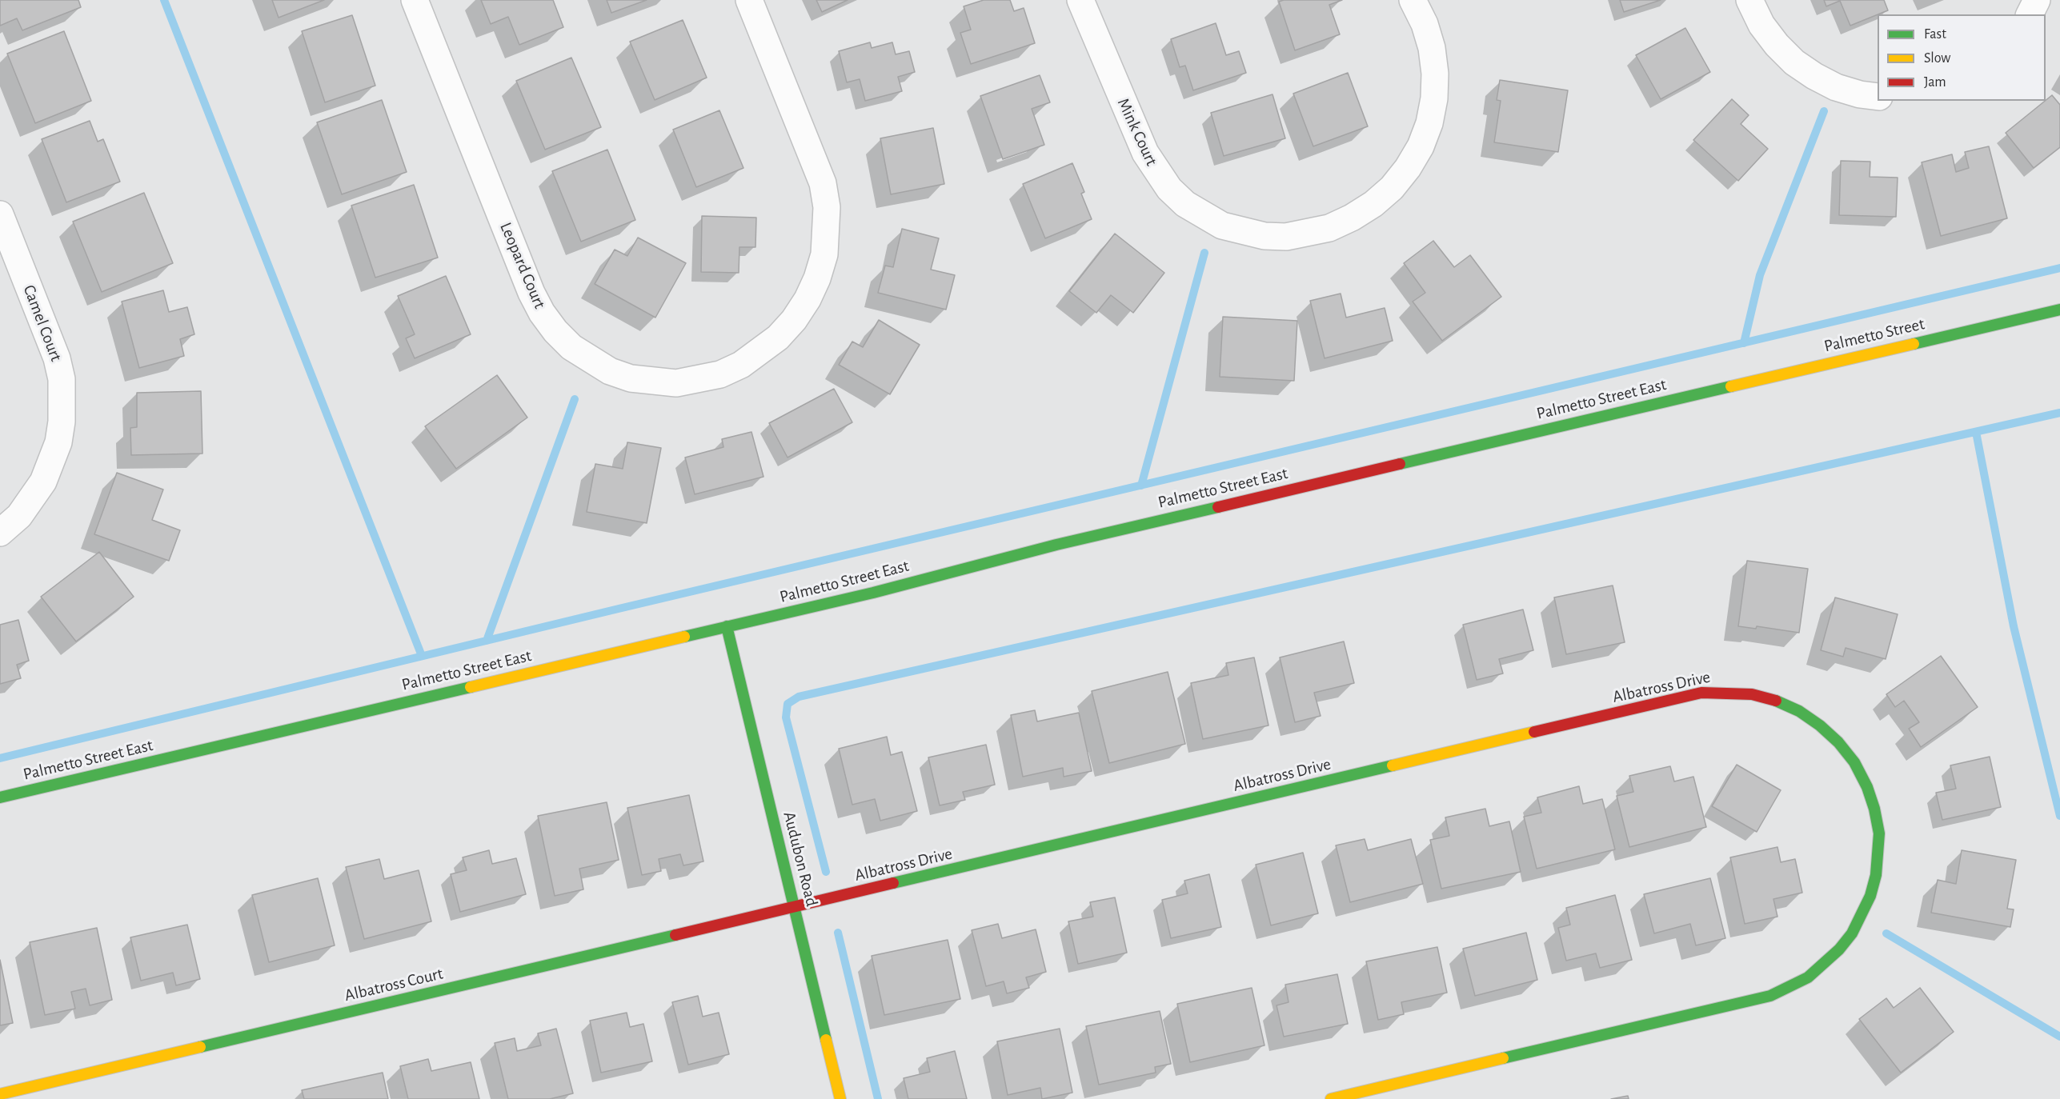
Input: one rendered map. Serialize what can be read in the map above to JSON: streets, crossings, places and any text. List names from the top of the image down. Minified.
{"streets":{"street":["Mink Court","Leopard Court","Camel Court","Palmetto Street","Palmetto Street East","Albatross Drive","Audubon Road","Albatross Court"]},"crossings":[["Palmetto Street","Palmetto Street East"],["Palmetto Street East","Audubon Road"],["Albatross Drive","Audubon Road"],["Albatross Drive","Albatross Court"],["Audubon Road","Albatross Court"]],"legend":["Fast","Slow","Jam"]}
